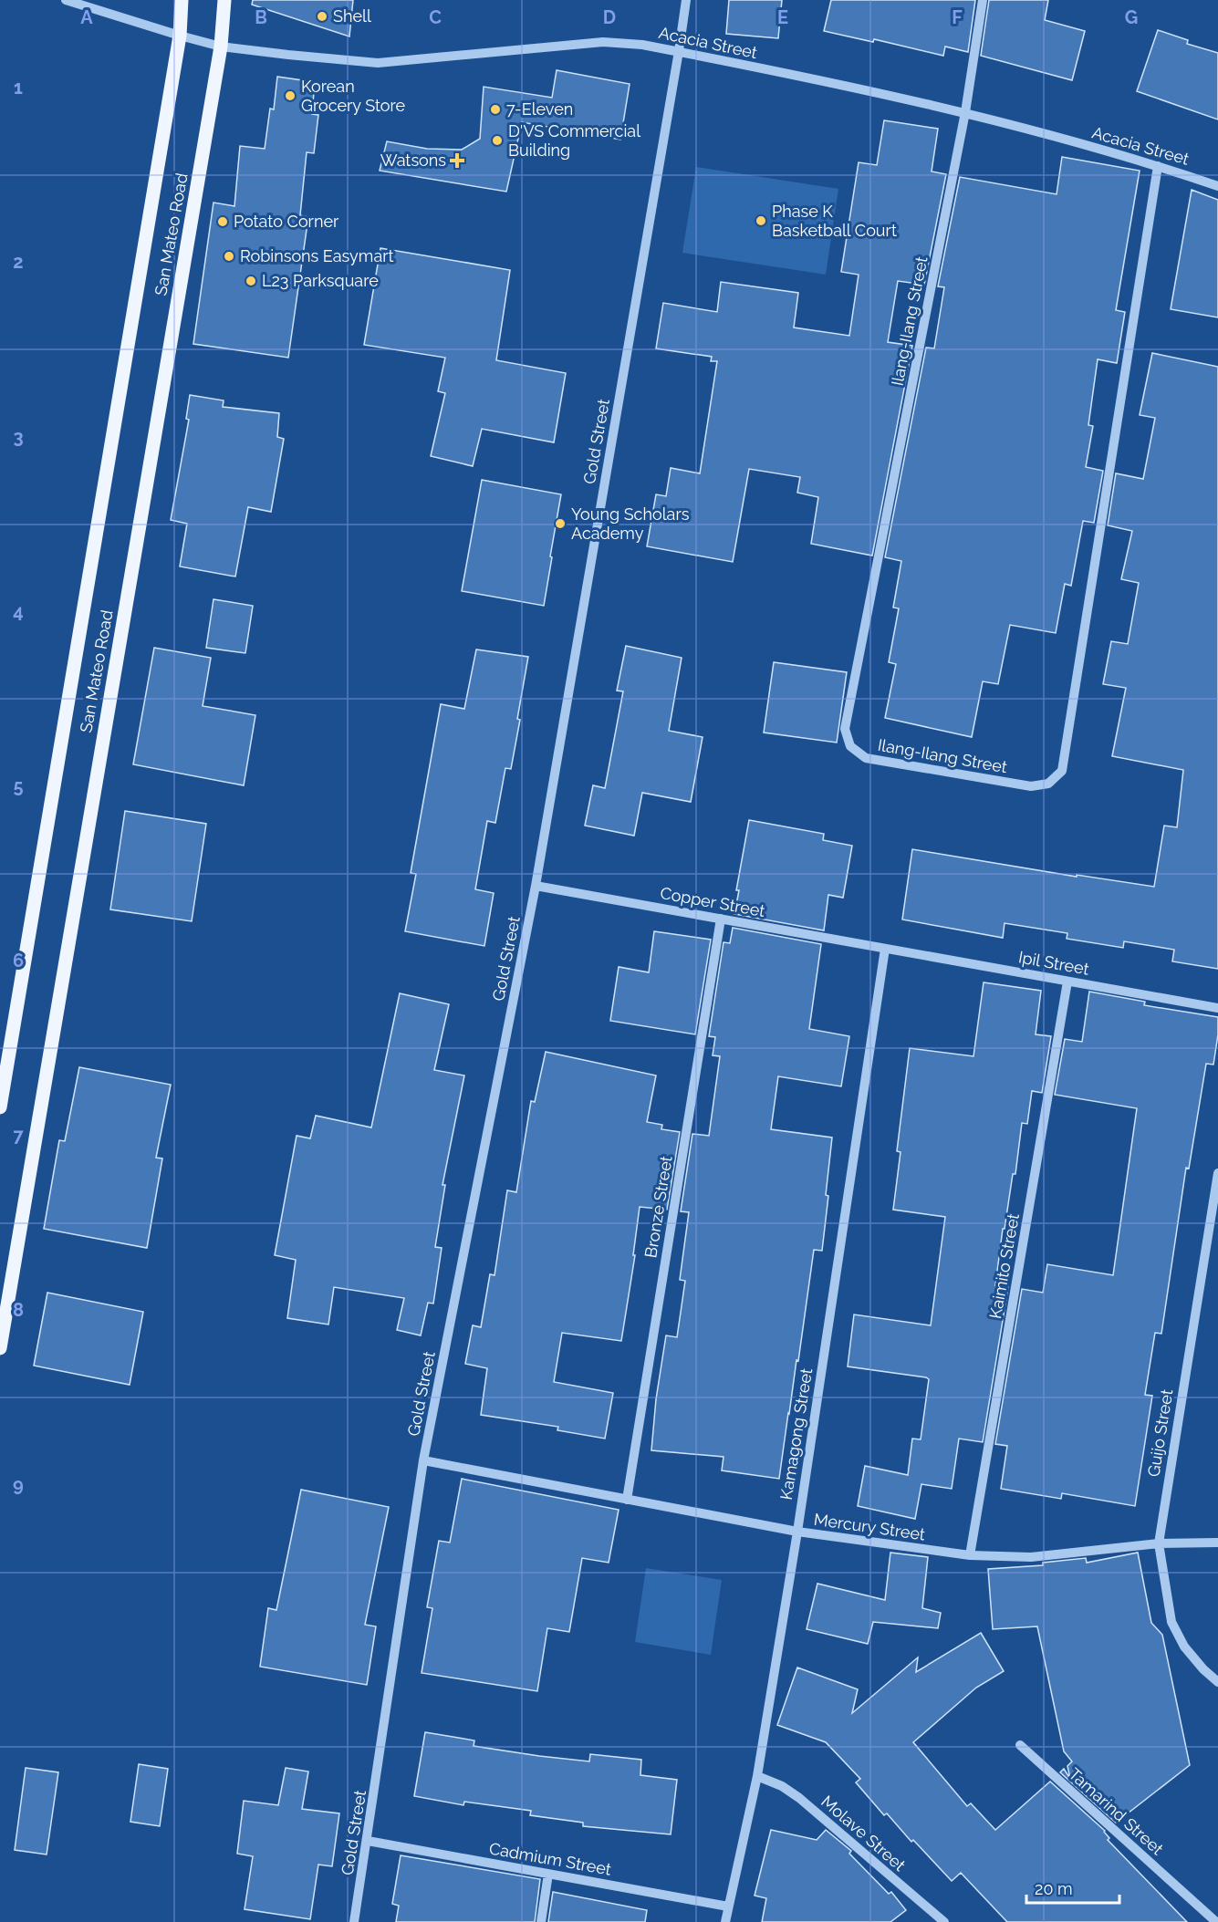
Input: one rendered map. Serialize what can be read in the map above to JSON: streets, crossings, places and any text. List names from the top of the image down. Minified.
{"streets":{"main road":["San Mateo Road"],"street":["Acacia Street","Ilang-Ilang Street","Gold Street","Copper Street","Ipil Street","Bronze Street","Kaimito Street","Guijo Street","Kamagong Street","Mercury Street","Tamarind Street","Molave Street","Cadmium Street"]},"crossings":[["Acacia Street","San Mateo Road"],["Acacia Street","Ilang-Ilang Street"],["Acacia Street","Gold Street"],["Gold Street","Copper Street"],["Gold Street","Mercury Street"],["Gold Street","Cadmium Street"],["Copper Street","Ipil Street"],["Copper Street","Bronze Street"],["Copper Street","Kamagong Street"],["Ipil Street","Kaimito Street"],["Ipil Street","Kamagong Street"],["Bronze Street","Mercury Street"],["Kaimito Street","Mercury Street"],["Guijo Street","Mercury Street"],["Kamagong Street","Mercury Street"],["Kamagong Street","Molave Street"],["Kamagong Street","Cadmium Street"]],"places":{"other":["Shell","Korean Grocery Store","7-Eleven","D'VS Commercial Building","Phase K Basketball Court","Potato Corner","Robinsons Easymart","L23 Parksquare","Young Scholars Academy"],"health":["Watsons"]},"scale_bar":"20 m","grid":{"columns":["A","B","C","D","E","F","G"],"rows":["1","2","3","4","5","6","7","8","9"]}}
